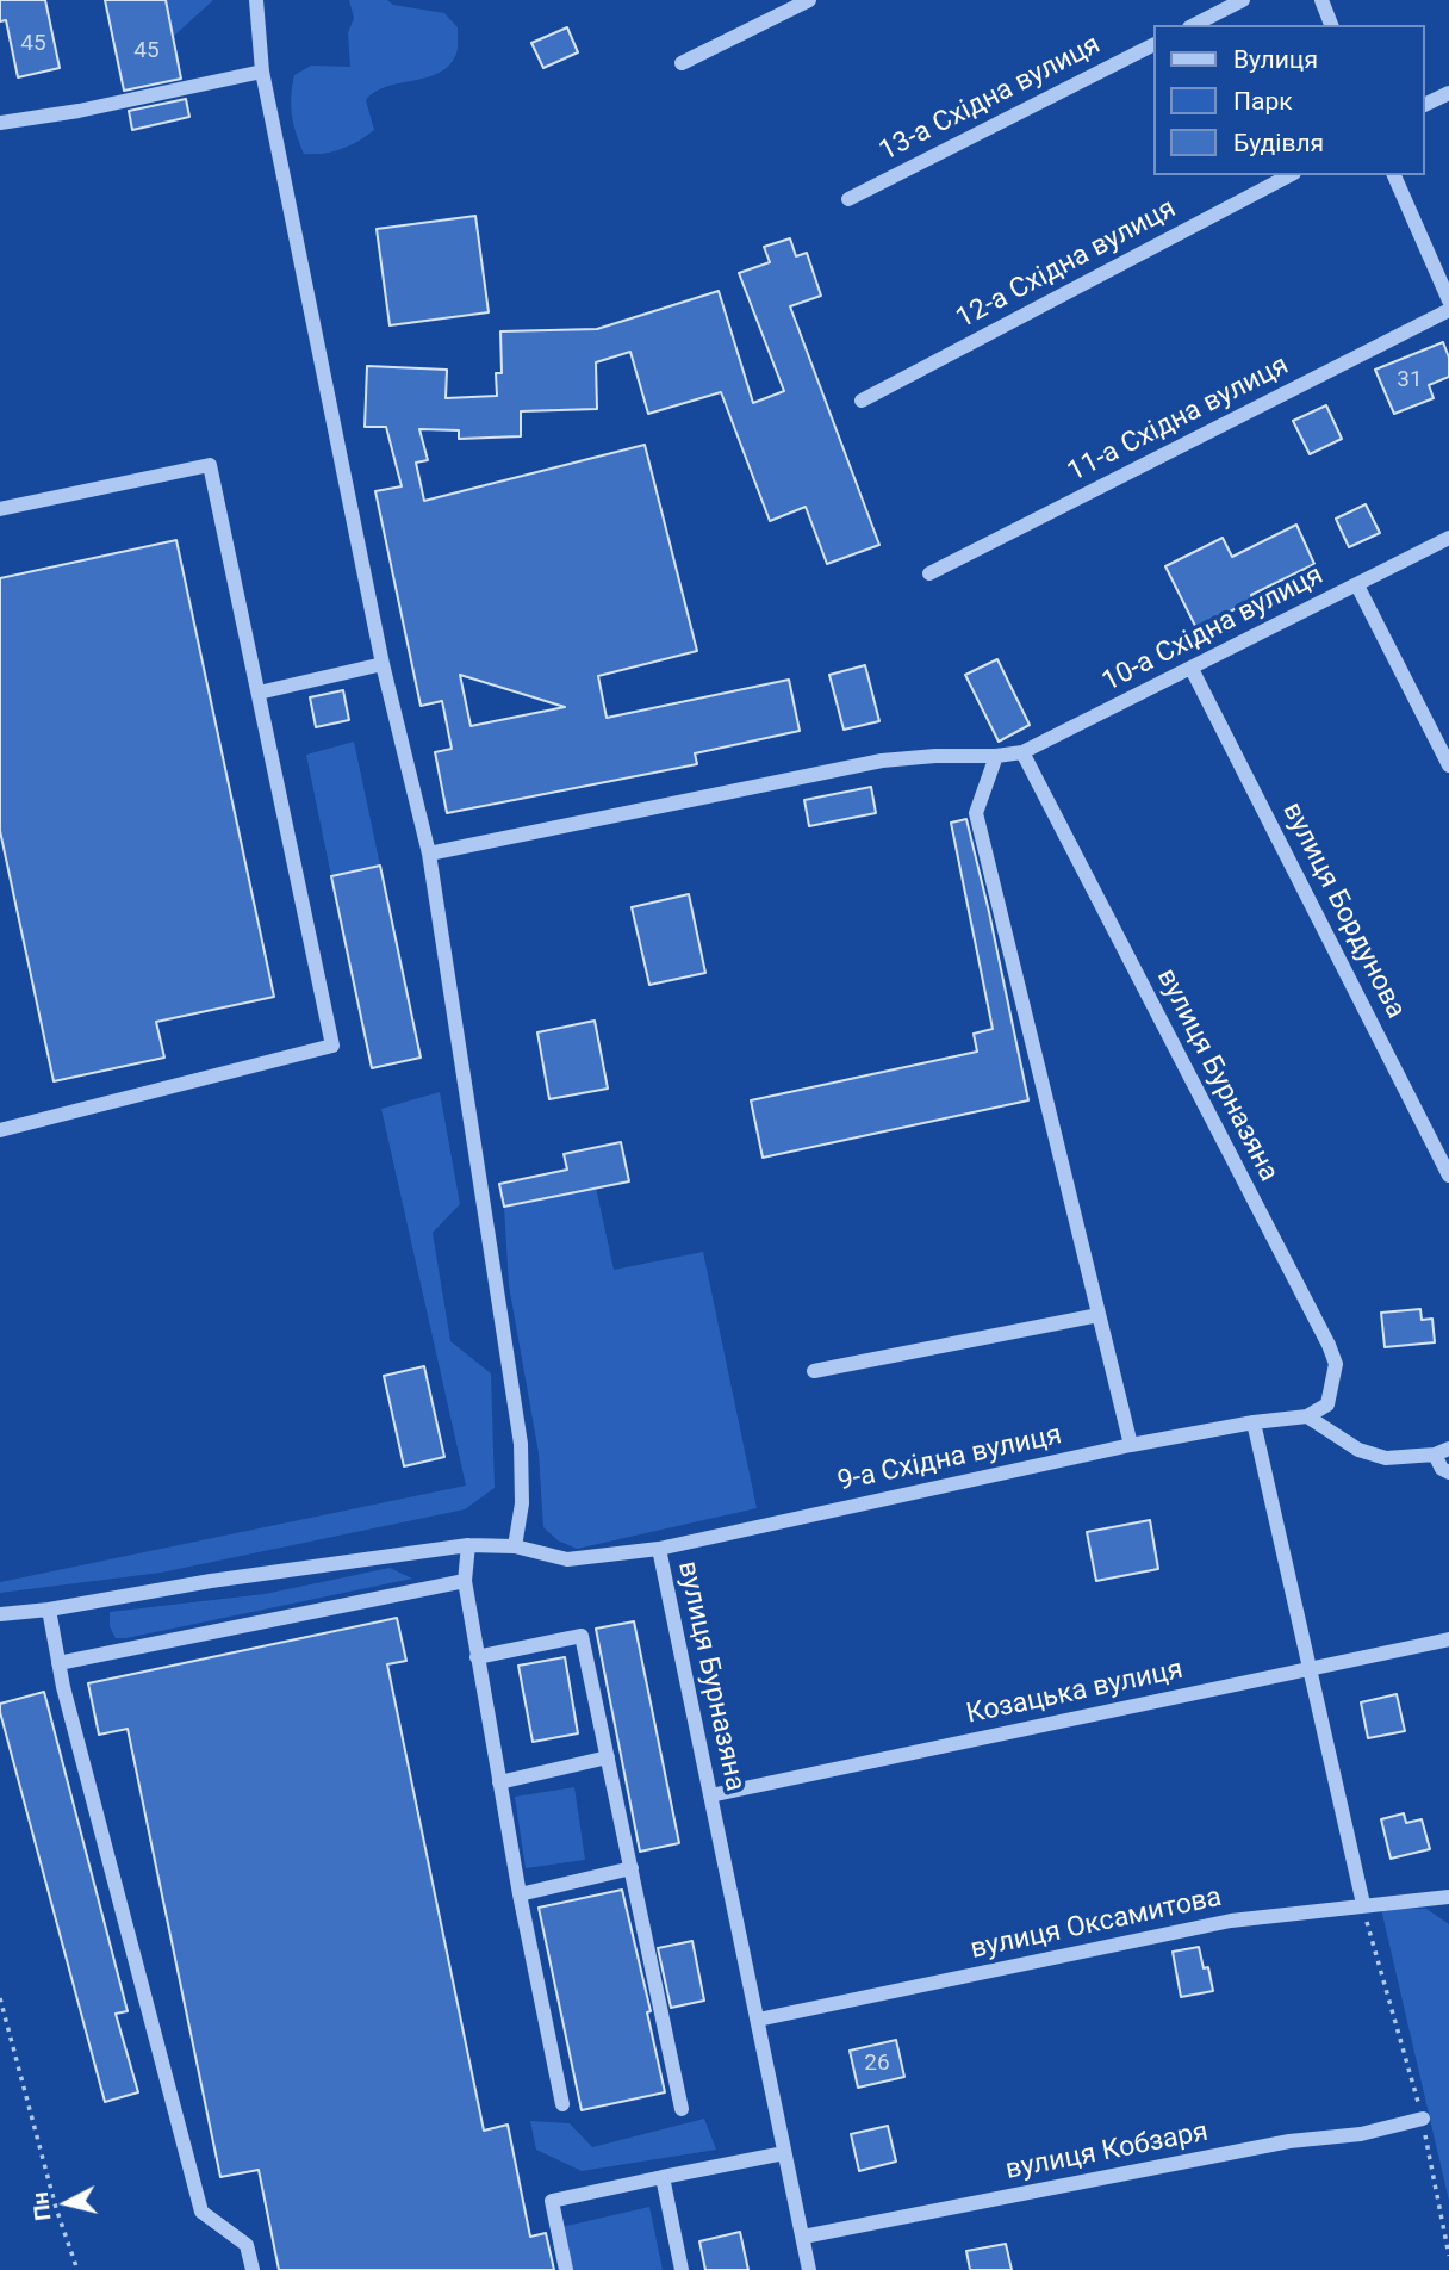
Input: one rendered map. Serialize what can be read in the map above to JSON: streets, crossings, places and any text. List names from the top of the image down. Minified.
{"streets":{"street":["13-а Східна вулиця","12-а Східна вулиця","11-а Східна вулиця","10-а Східна вулиця","вулиця Бордунова","вулиця Бурназяна","9-а Східна вулиця","Козацька вулиця","вулиця Оксамитова","вулиця Кобзаря"]},"crossings":[["10-а Східна вулиця","вулиця Бордунова"],["10-а Східна вулиця","вулиця Бурназяна"],["вулиця Бурназяна","9-а Східна вулиця"],["вулиця Бурназяна","Козацька вулиця"],["вулиця Бурназяна","вулиця Оксамитова"],["вулиця Бурназяна","вулиця Кобзаря"]],"house_numbers":["45","45","31","26"],"legend":["Вулиця","Парк","Будівля"],"north":"left"}
